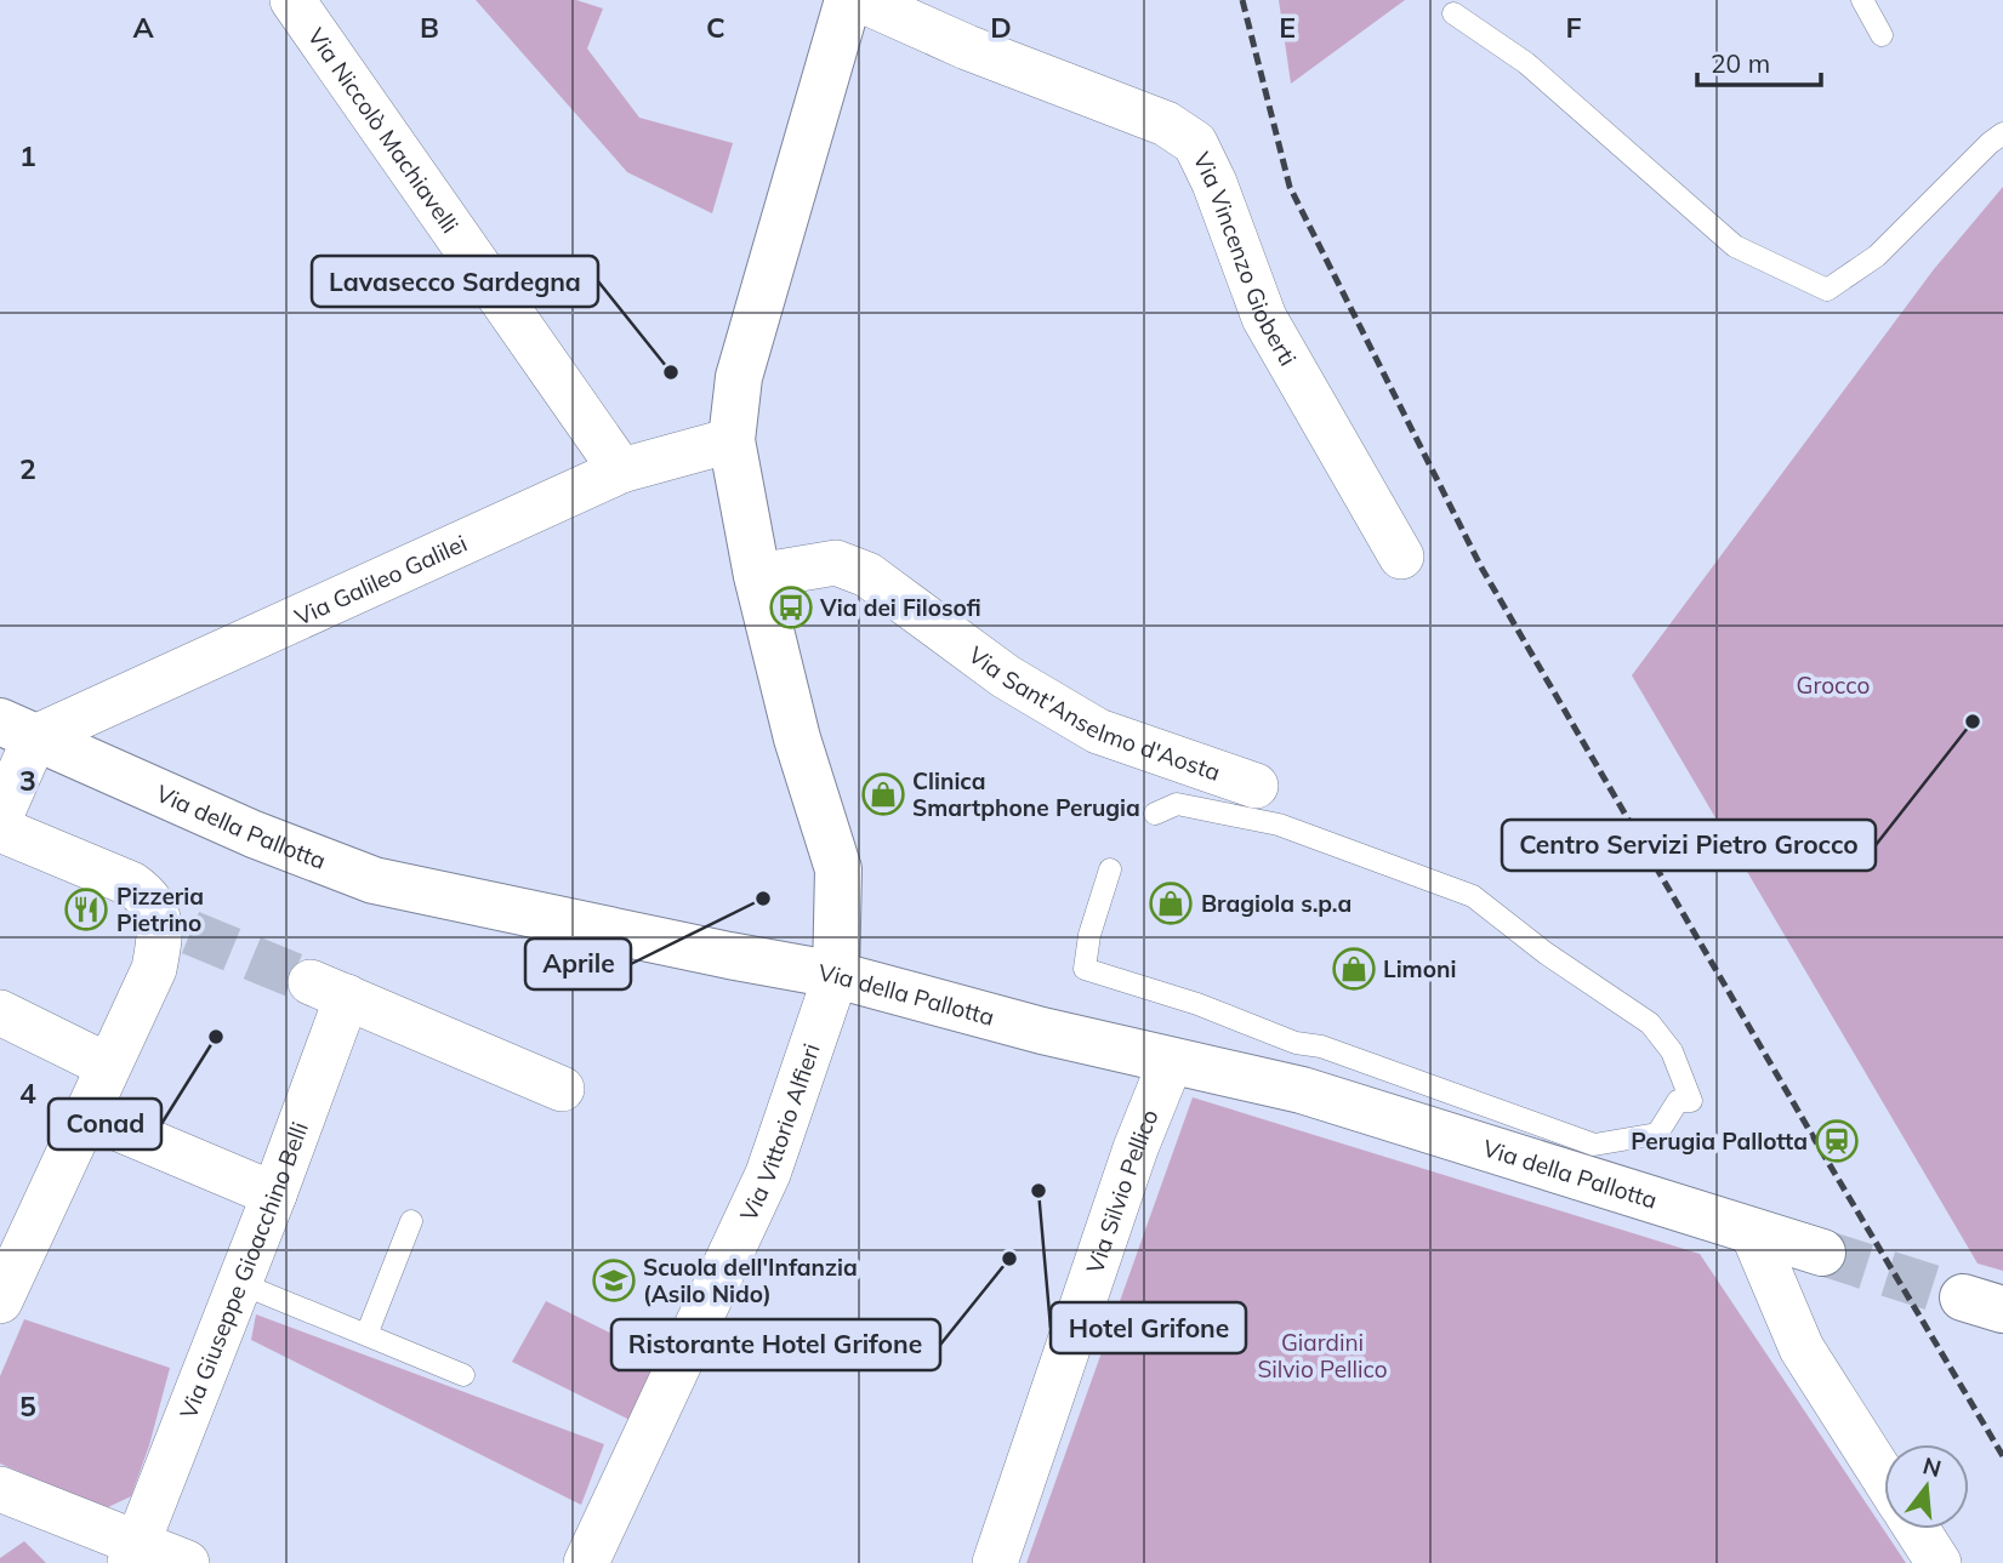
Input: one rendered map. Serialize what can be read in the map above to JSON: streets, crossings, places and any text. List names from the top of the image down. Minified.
{"streets":{"main road":["Via della Pallotta"],"street":["Via Niccolò Machiavelli","Via Vincenzo Gioberti","Via Galileo Galilei","Via Sant'Anselmo d'Aosta","Via Vittorio Alfieri","Via Silvio Pellico","Via Giuseppe Gioacchino Belli"]},"crossings":[["Via Niccolò Machiavelli","Via Galileo Galilei"],["Via Galileo Galilei","Via della Pallotta"],["Via della Pallotta","Via Vittorio Alfieri"],["Via della Pallotta","Via Silvio Pellico"]],"parks":["Grocco","Giardini Silvio Pellico"],"places":{"other":["Lavasecco Sardegna","Centro Servizi Pietro Grocco","Aprile","Conad","Hotel Grifone","Ristorante Hotel Grifone"],"bus stop":["Via dei Filosofi"],"shop":["Clinica Smartphone Perugia","Bragiola s.p.a","Limoni"],"restaurant":["Pizzeria Pietrino"],"station":["Perugia Pallotta"],"school or university":["Scuola dell'Infanzia (Asilo Nido)"]},"scale_bar":"20 m","north":"top","grid":{"columns":["A","B","C","D","E","F"],"rows":["1","2","3","4","5"]}}
